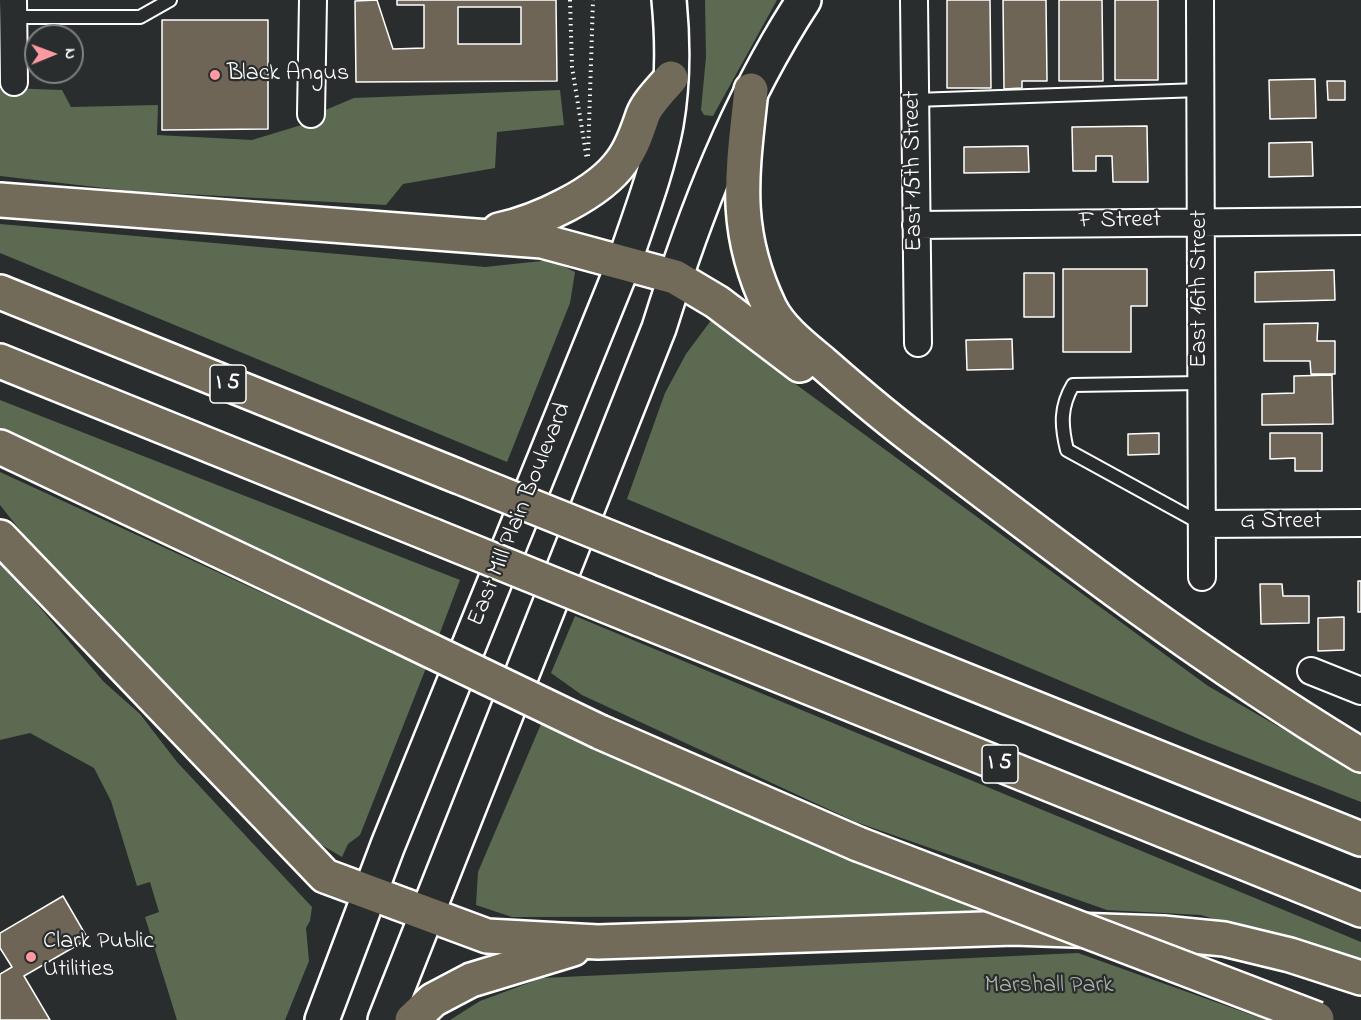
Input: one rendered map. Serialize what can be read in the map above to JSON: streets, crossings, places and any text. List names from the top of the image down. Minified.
{"streets":{"highway":["I 5"],"main road":["East Mill Plain Boulevard"],"street":["East 15th Street","F Street","East 16th Street","G Street"]},"crossings":[["East 15th Street","F Street"],["F Street","East 16th Street"],["East 16th Street","G Street"]],"parks":["Marshall Park"],"places":["Black Angus","Clark Public Utilities"],"north":"right"}
